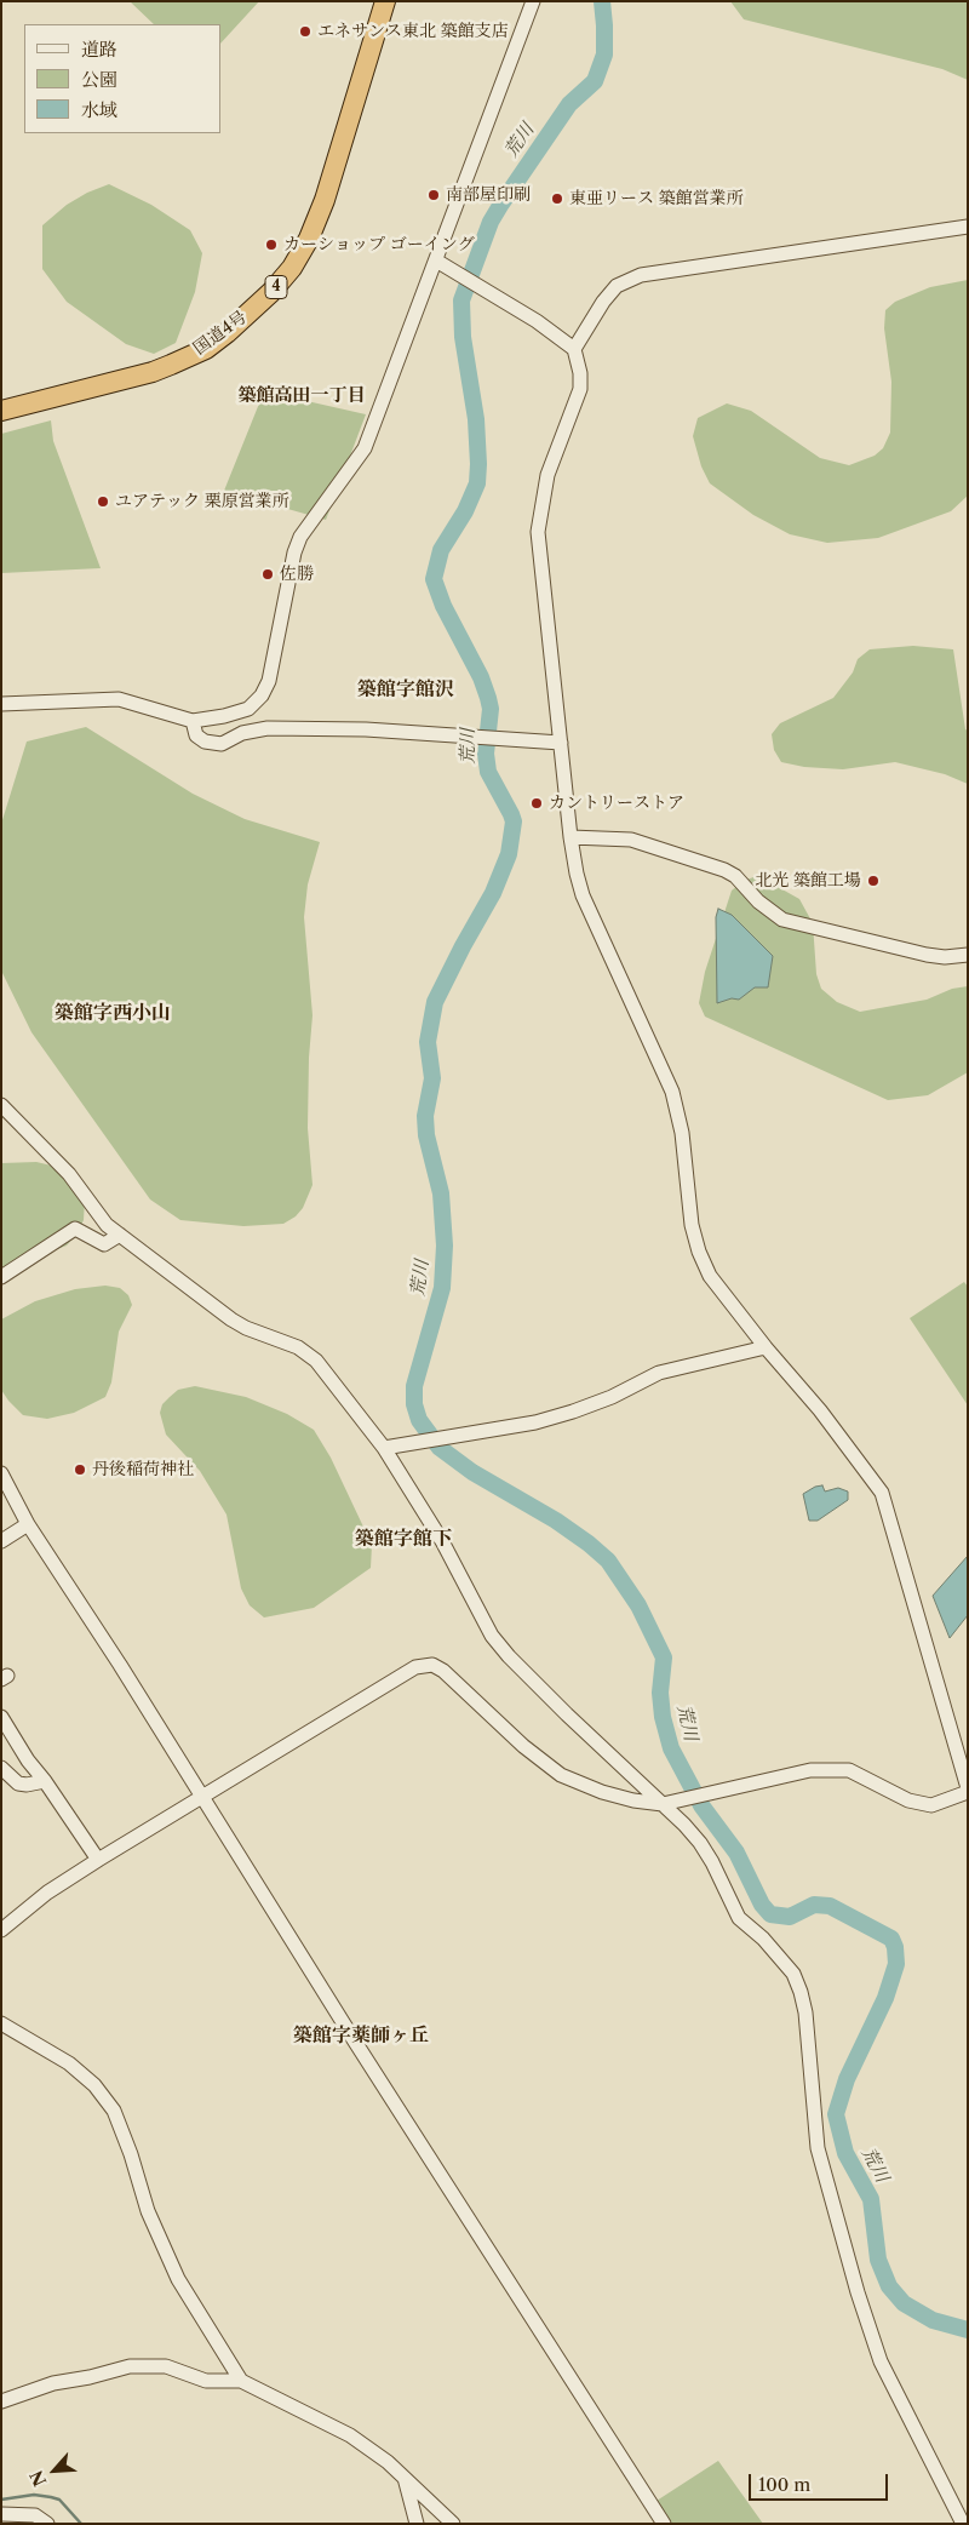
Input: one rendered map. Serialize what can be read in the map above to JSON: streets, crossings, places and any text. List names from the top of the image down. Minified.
{"streets":{"highway":["4","国道4号"]},"districts":["築館高田一丁目","築館字館沢","築館字西小山","築館字館下","築館字薬師ヶ丘"],"water":["荒川"],"places":["エネサンス東北 築館支店","南部屋印刷","東亜リース 築館営業所","カーショップ ゴーイング","ユアテック 栗原営業所","佐勝","カントリーストア","北光 築館工場","丹後稲荷神社"],"legend":["道路","公園","水域"],"scale_bar":"100 m","north":"bottom left"}
